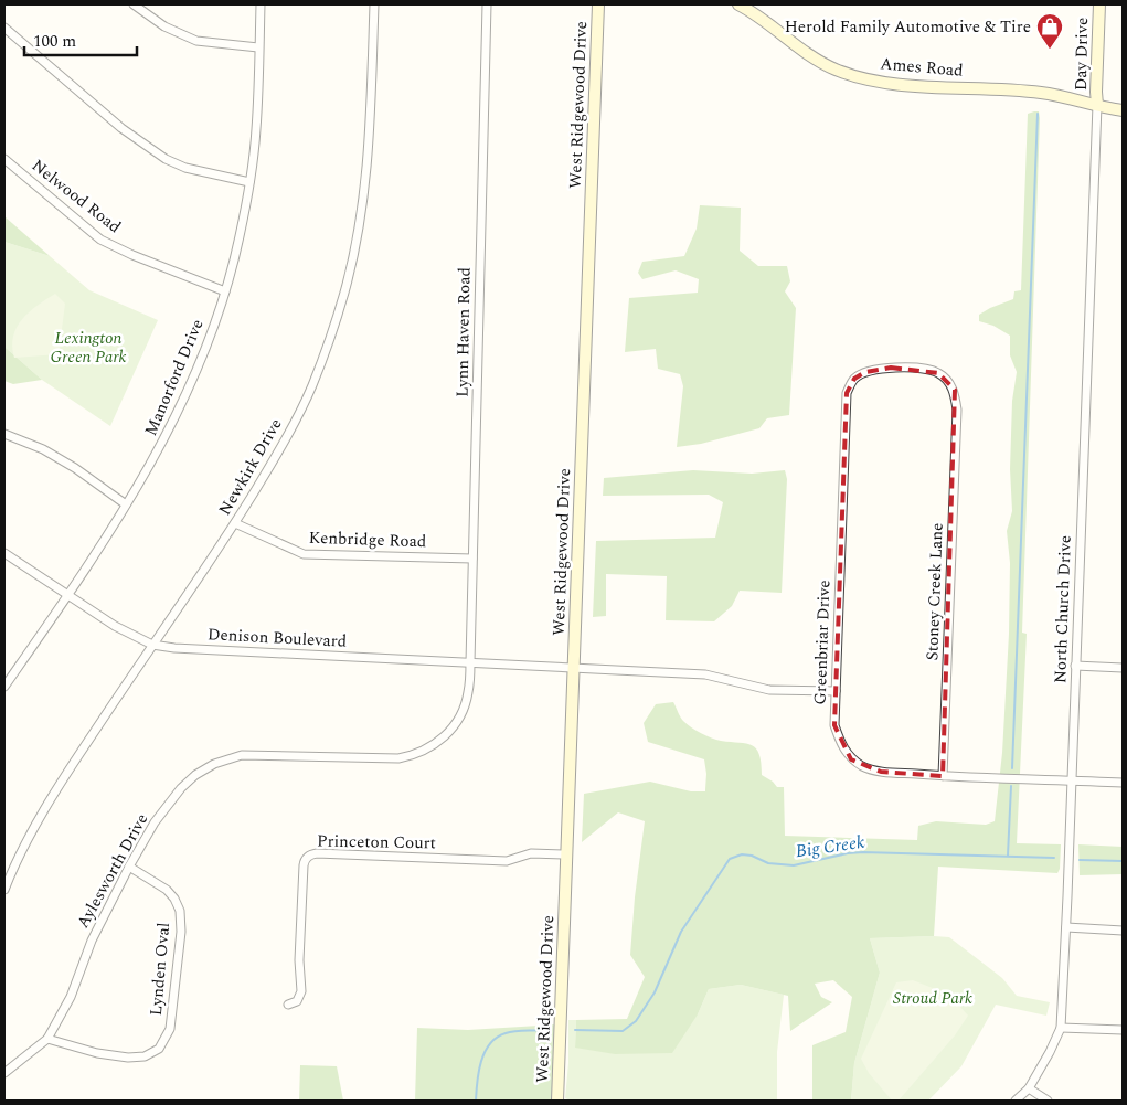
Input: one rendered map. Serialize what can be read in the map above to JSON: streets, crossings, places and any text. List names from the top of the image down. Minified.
{"streets":{"main road":["Day Drive","Ames Road","West Ridgewood Drive"],"street":["Nelwood Road","Lynn Haven Road","Manorford Drive","Newkirk Drive","Kenbridge Road","Stoney Creek Lane","North Church Drive","Denison Boulevard","Greenbriar Drive","Princeton Court","Aylesworth Drive","Lynden Oval"]},"crossings":[["Day Drive","Ames Road"],["Day Drive","North Church Drive"],["Ames Road","North Church Drive"],["West Ridgewood Drive","Denison Boulevard"],["West Ridgewood Drive","Princeton Court"],["Nelwood Road","Manorford Drive"],["Lynn Haven Road","Kenbridge Road"],["Lynn Haven Road","Denison Boulevard"],["Lynn Haven Road","Aylesworth Drive"],["Manorford Drive","Denison Boulevard"],["Newkirk Drive","Kenbridge Road"],["Newkirk Drive","Denison Boulevard"],["Stoney Creek Lane","Greenbriar Drive"],["North Church Drive","Greenbriar Drive"],["Denison Boulevard","Greenbriar Drive"],["Denison Boulevard","Aylesworth Drive"],["Aylesworth Drive","Lynden Oval"]],"water":["Big Creek"],"parks":["Lexington Green Park","Stroud Park"],"places":{"shop":["Herold Family Automotive & Tire"]},"scale_bar":"100 m"}
